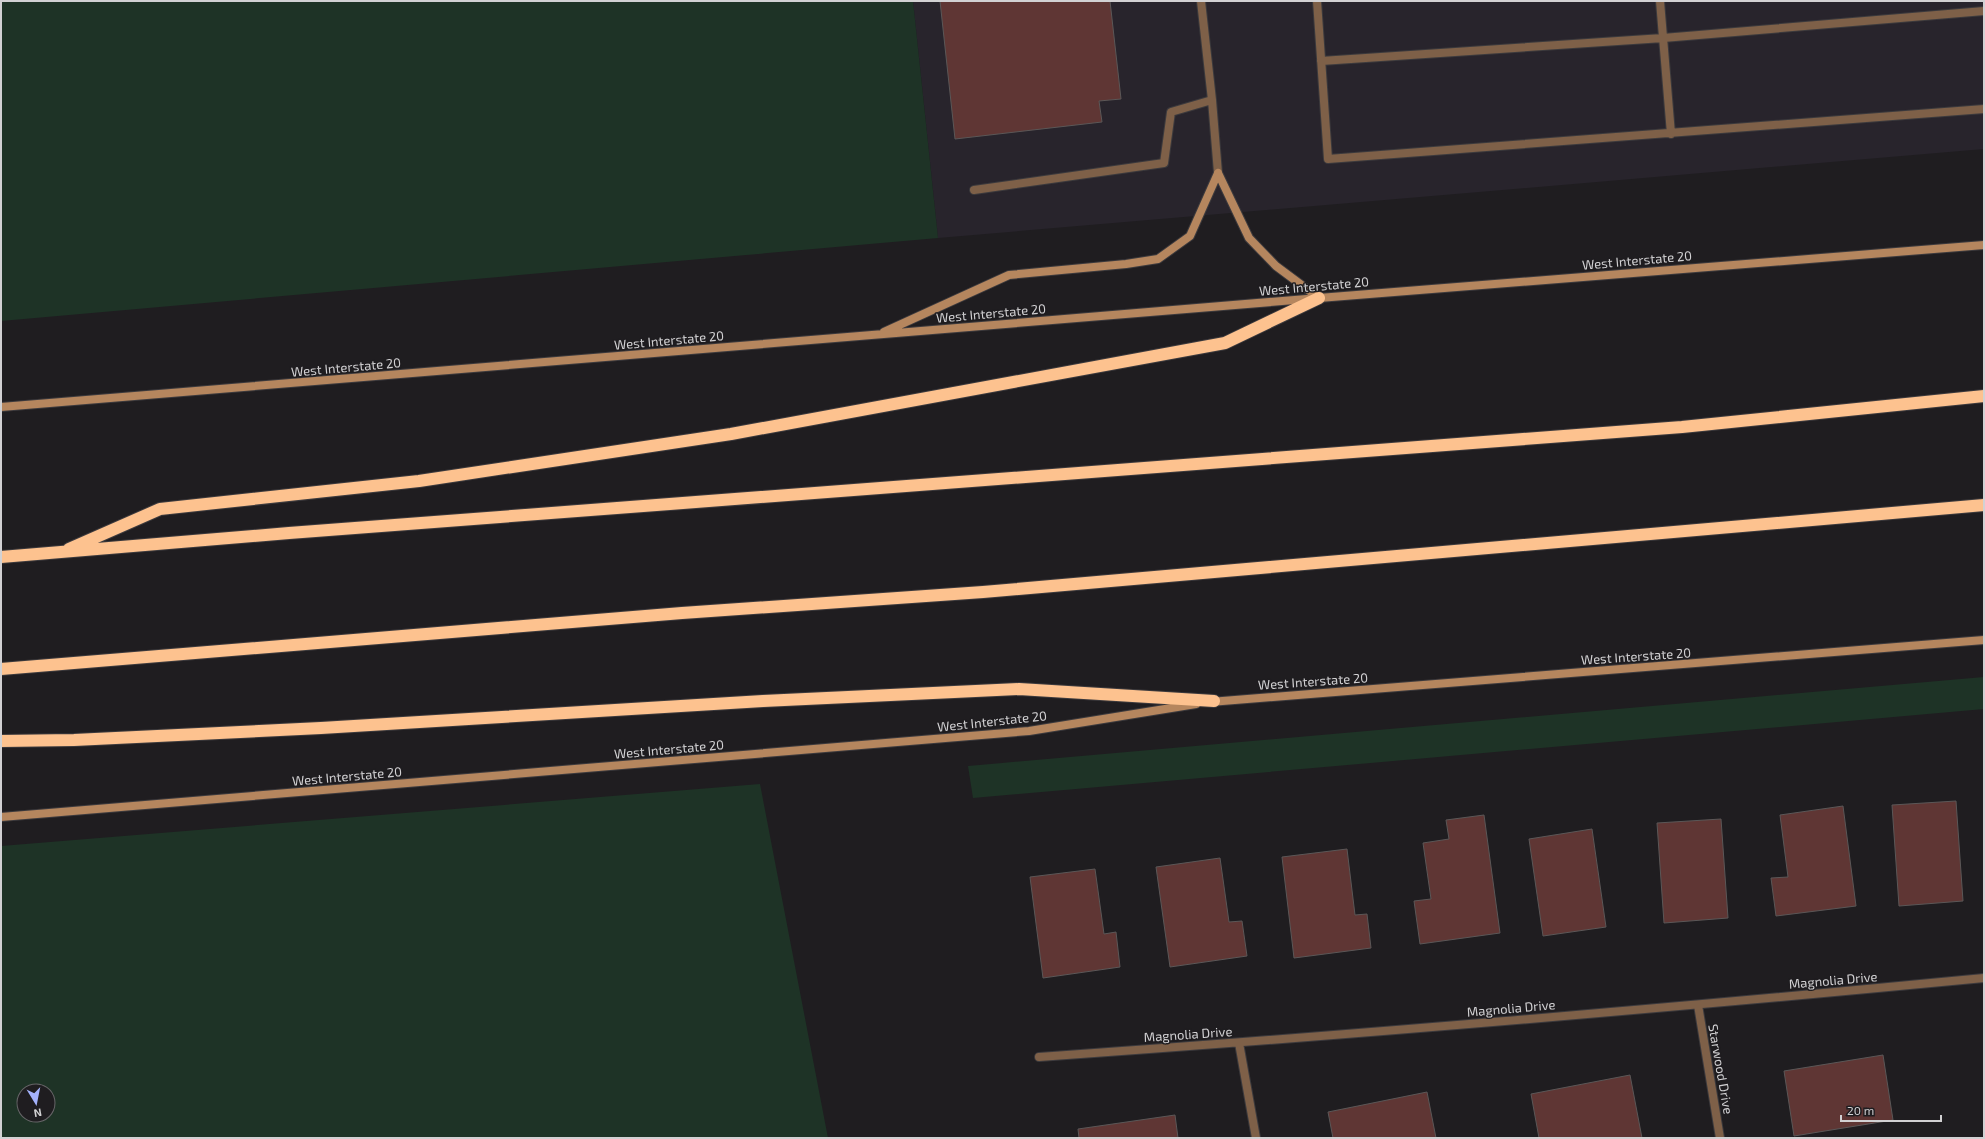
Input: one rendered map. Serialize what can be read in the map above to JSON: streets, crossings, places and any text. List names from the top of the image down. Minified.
{"streets":{"main road":["West Interstate 20"],"street":["Magnolia Drive","Starwood Drive"]},"crossings":[["Magnolia Drive","Starwood Drive"]],"scale_bar":"20 m","north":"bottom"}
